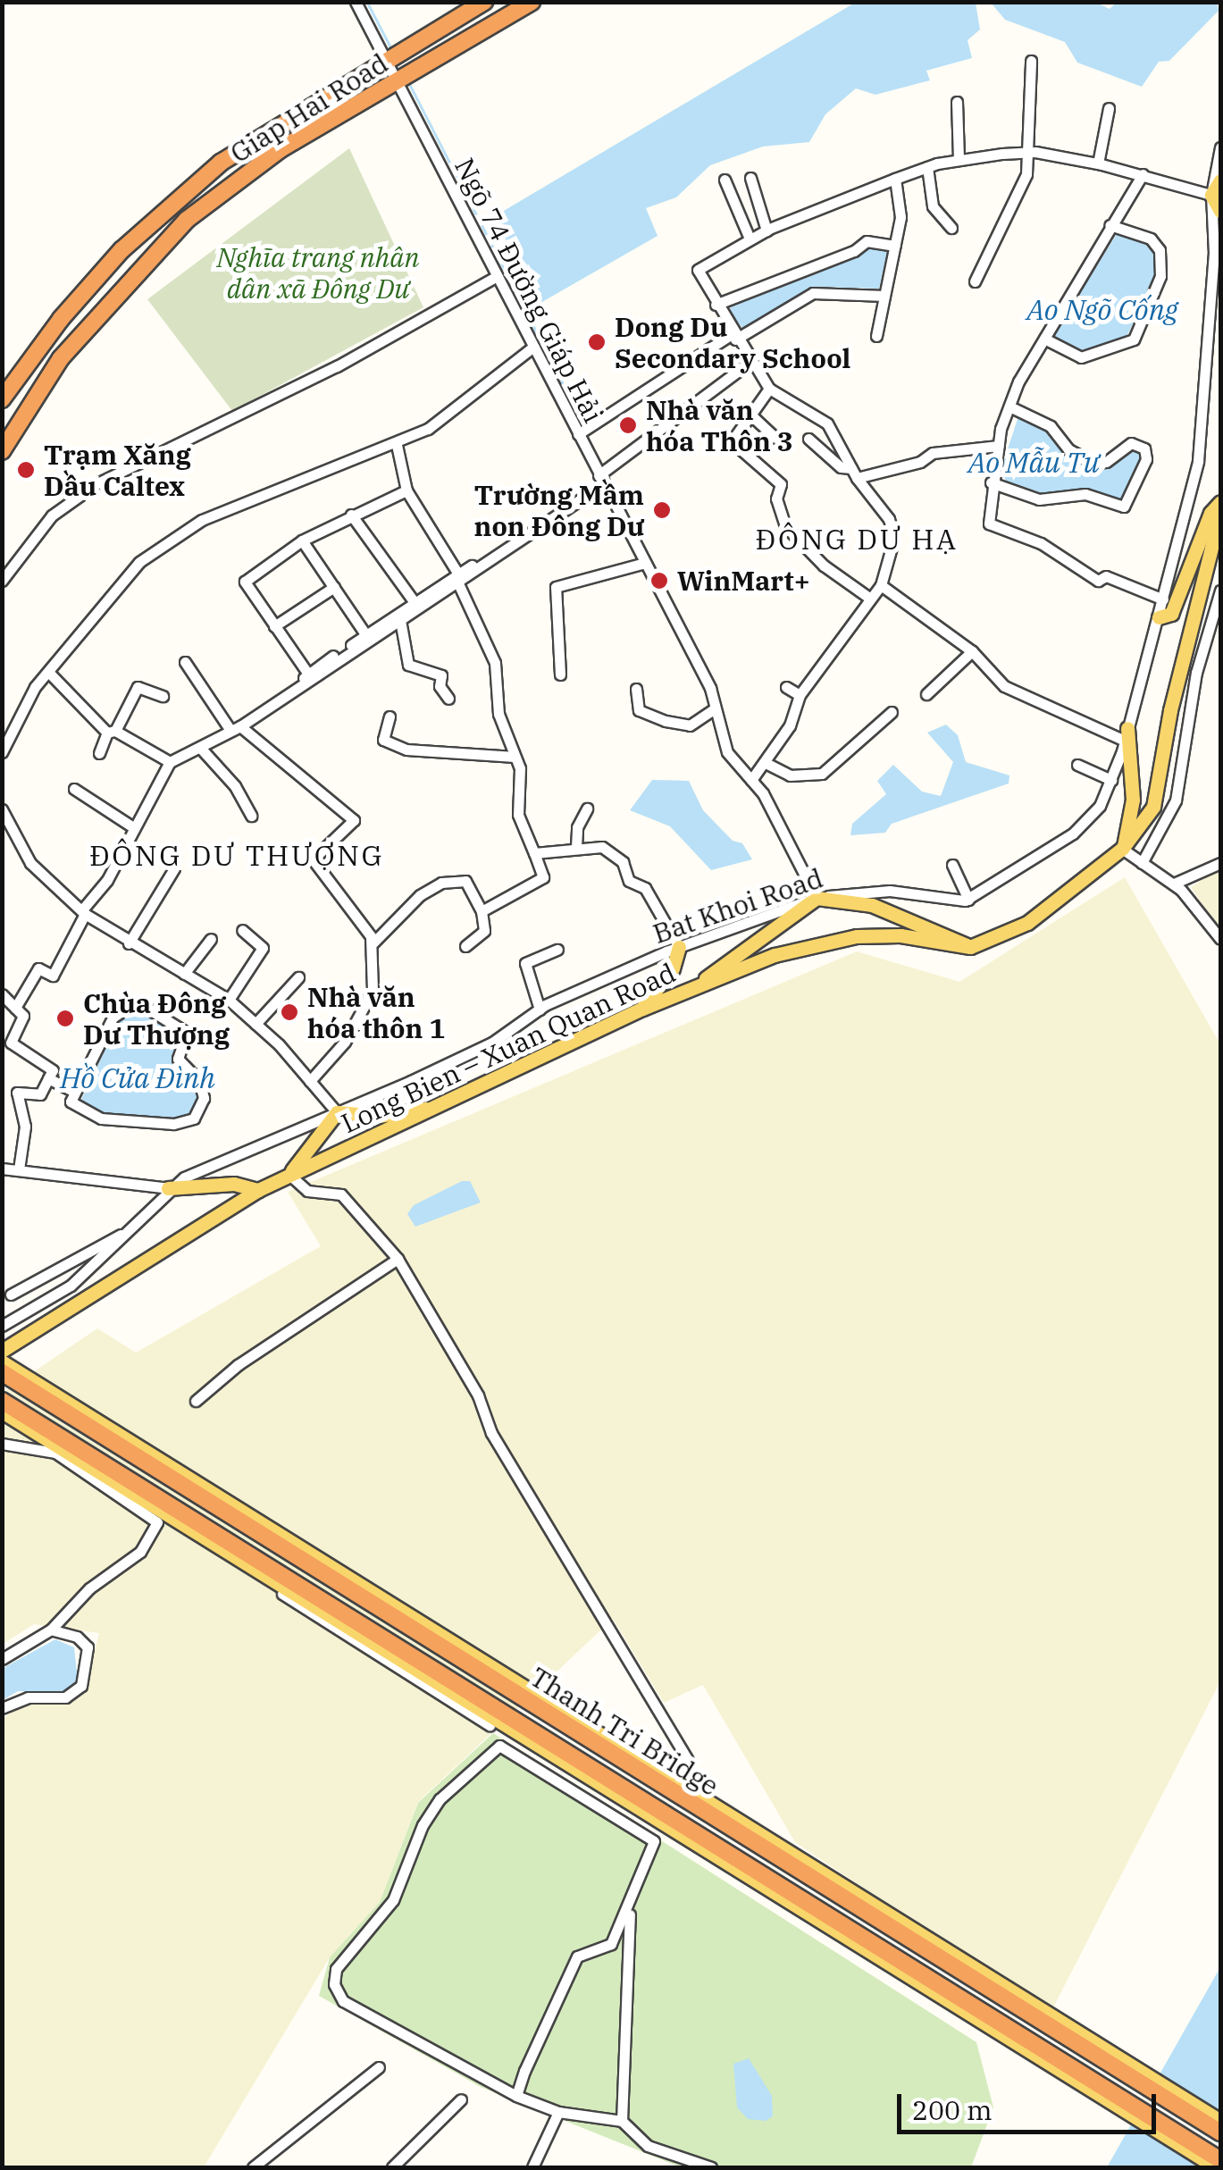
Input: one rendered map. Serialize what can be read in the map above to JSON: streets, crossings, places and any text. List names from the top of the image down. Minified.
{"streets":{"highway":["Giap Hai Road","Thanh Tri Bridge"],"main road":["Long Bien – Xuan Quan Road"],"street":["Ngõ 74 Đường Giáp Hải","Bat Khoi Road"]},"crossings":[["Giap Hai Road","Ngõ 74 Đường Giáp Hải"],["Ngõ 74 Đường Giáp Hải","Bat Khoi Road"]],"districts":["ĐÔNG DƯ HẠ","ĐÔNG DƯ THƯỢNG"],"water":["Ao Ngõ Cống","Ao Mẫu Tư","Hồ Cửa Đình"],"parks":["Nghĩa trang nhân dân xã Đông Dư"],"places":["Dong Du Secondary School","Nhà văn hóa Thôn 3","Trạm Xăng Dầu Caltex","Trường Mầm non Đông Dư","WinMart+","Nhà văn hóa thôn 1","Chùa Đông Dư Thượng"],"scale_bar":"200 m"}
